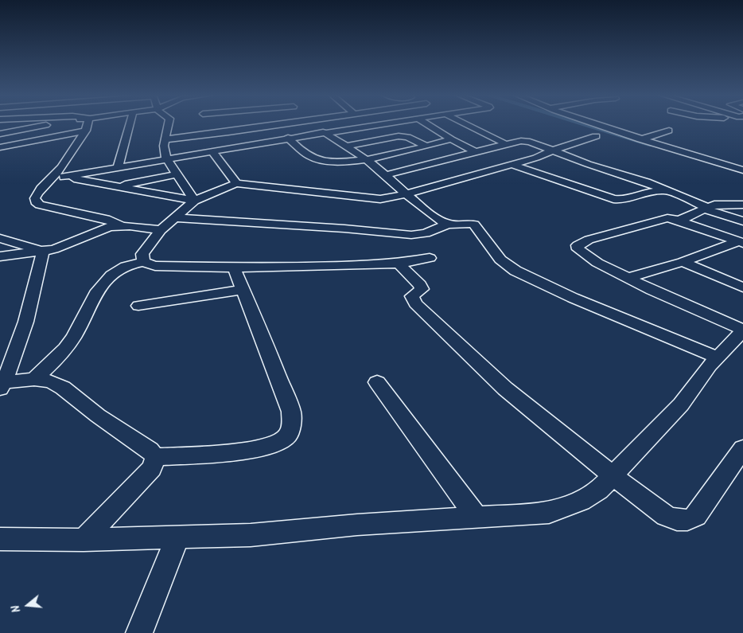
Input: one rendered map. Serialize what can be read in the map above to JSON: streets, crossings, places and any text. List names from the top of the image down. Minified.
{"north":"left"}
